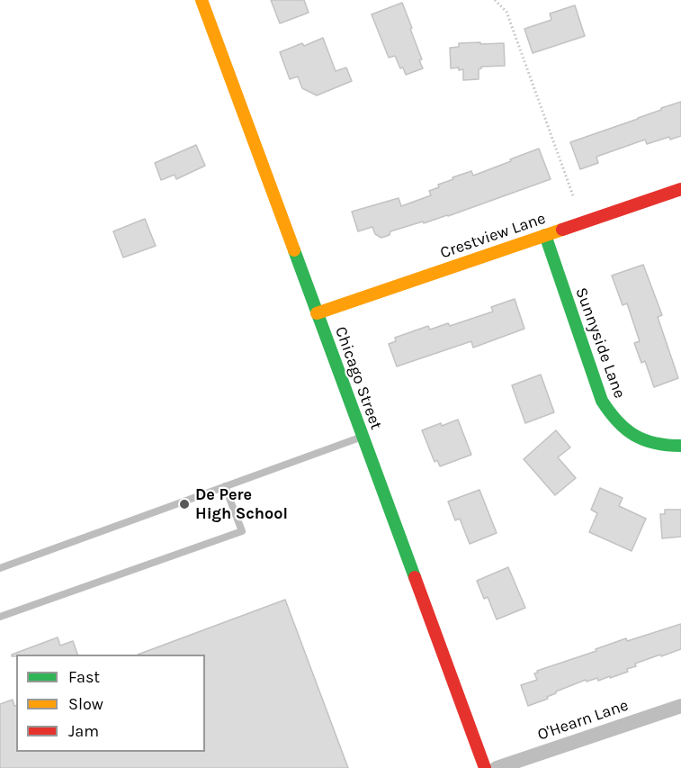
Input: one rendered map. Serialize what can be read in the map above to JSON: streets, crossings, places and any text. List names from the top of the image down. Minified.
{"streets":{"street":["Crestview Lane","Sunnyside Lane","Chicago Street","O'Hearn Lane"]},"crossings":[["Crestview Lane","Sunnyside Lane"],["Crestview Lane","Chicago Street"]],"places":["De Pere High School"],"legend":["Fast","Slow","Jam"]}
